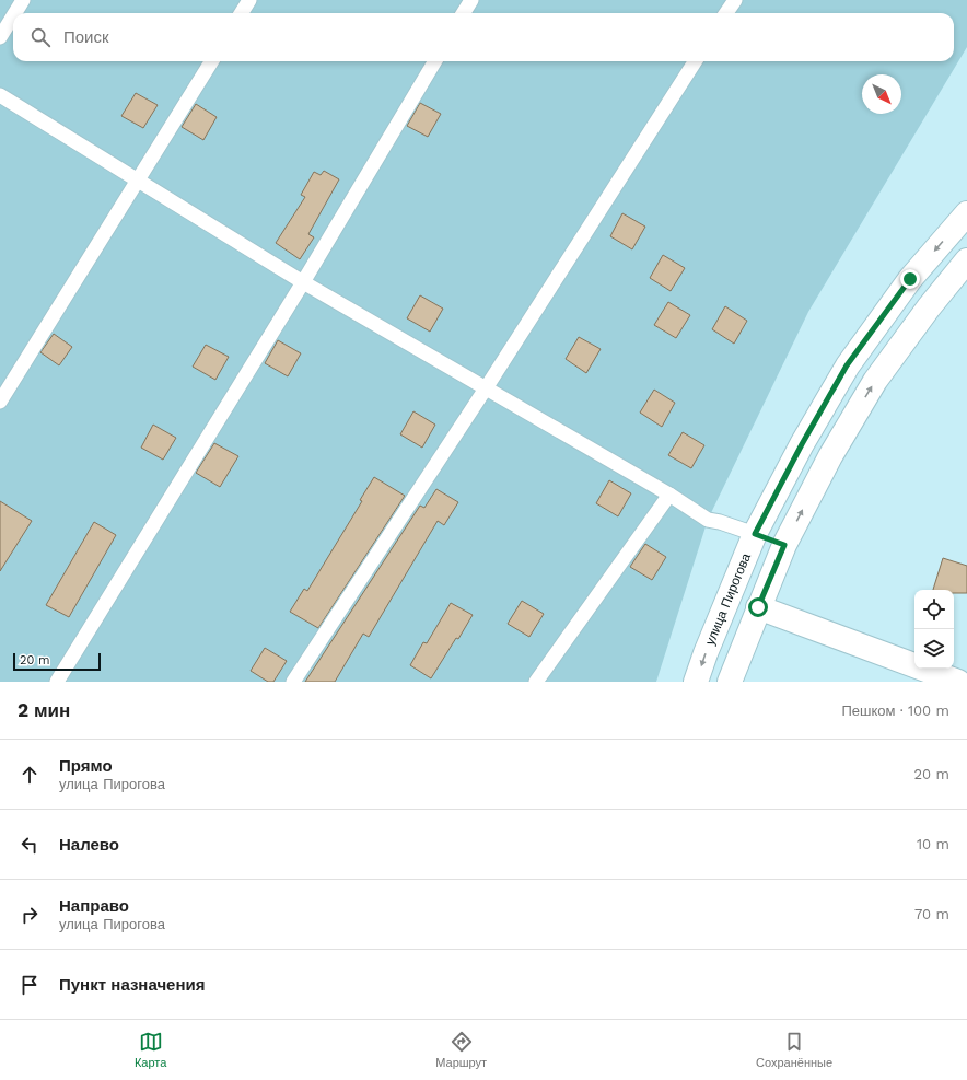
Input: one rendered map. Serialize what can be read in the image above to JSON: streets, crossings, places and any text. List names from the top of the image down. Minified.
{"streets":{"main road":["улица Пирогова"]},"scale_bar":"20 m","north":"bottom right","page":{"search":"Поиск","scale":"20 m","heading":["2 мин","Пешком · 100 m"],"list":[["Прямо","улица Пирогова","20 m"],["Налево","10 m"],["Направо","улица Пирогова","70 m"],"Пункт назначения"],"nav":["Карта","Маршрут","Сохранённые"]}}
